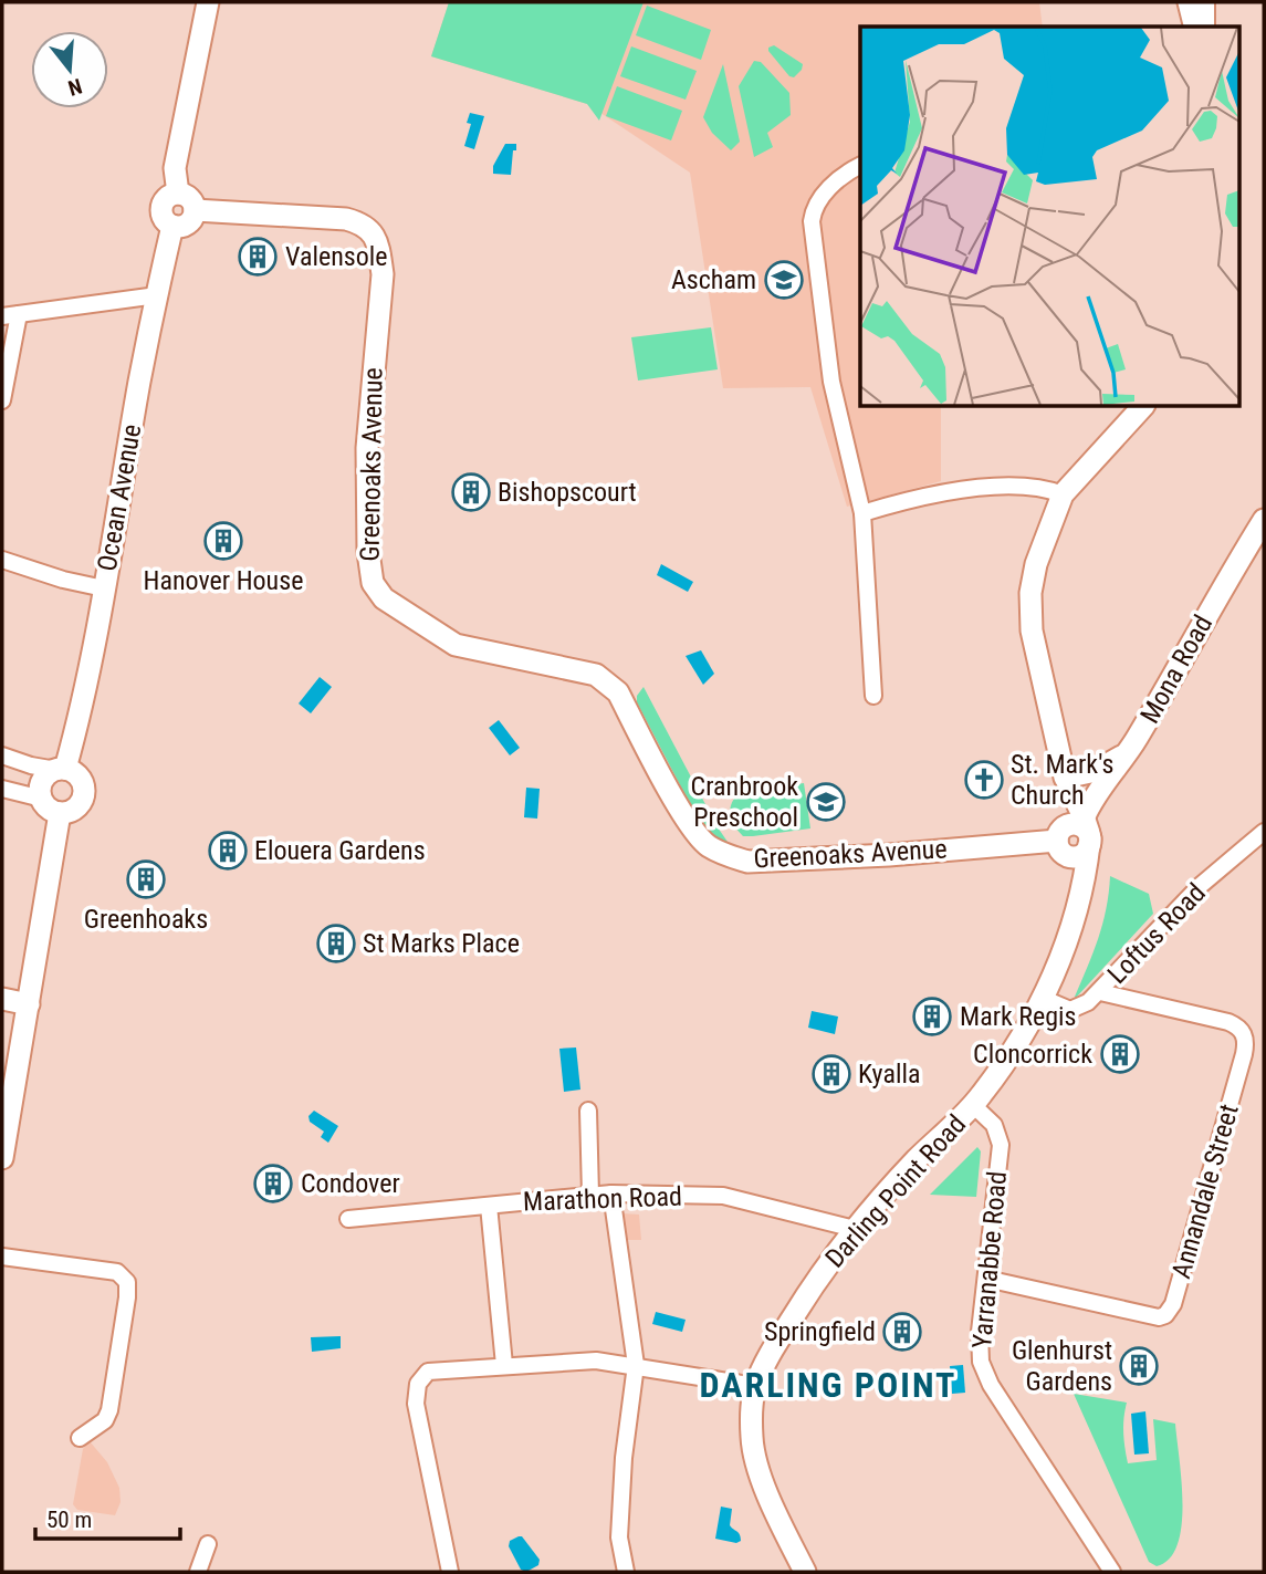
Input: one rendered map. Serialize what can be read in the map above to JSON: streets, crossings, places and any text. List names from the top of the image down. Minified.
{"streets":{"street":["Greenoaks Avenue","Ocean Avenue","Mona Road","Loftus Road","Darling Point Road","Annandale Street","Marathon Road","Yarranabbe Road"]},"crossings":[["Greenoaks Avenue","Ocean Avenue"],["Greenoaks Avenue","Darling Point Road"],["Mona Road","Darling Point Road"],["Loftus Road","Darling Point Road"],["Loftus Road","Annandale Street"],["Darling Point Road","Marathon Road"],["Darling Point Road","Yarranabbe Road"],["Annandale Street","Yarranabbe Road"]],"districts":["DARLING POINT"],"places":{"building":["Valensole","Bishopscourt","Hanover House","Elouera Gardens","Greenhoaks","St Marks Place","Mark Regis","Cloncorrick","Kyalla","Condover","Springfield","Glenhurst Gardens"],"school or university":["Ascham","Cranbrook Preschool"],"church":["St. Mark's Church"]},"scale_bar":"50 m","north":"bottom"}
